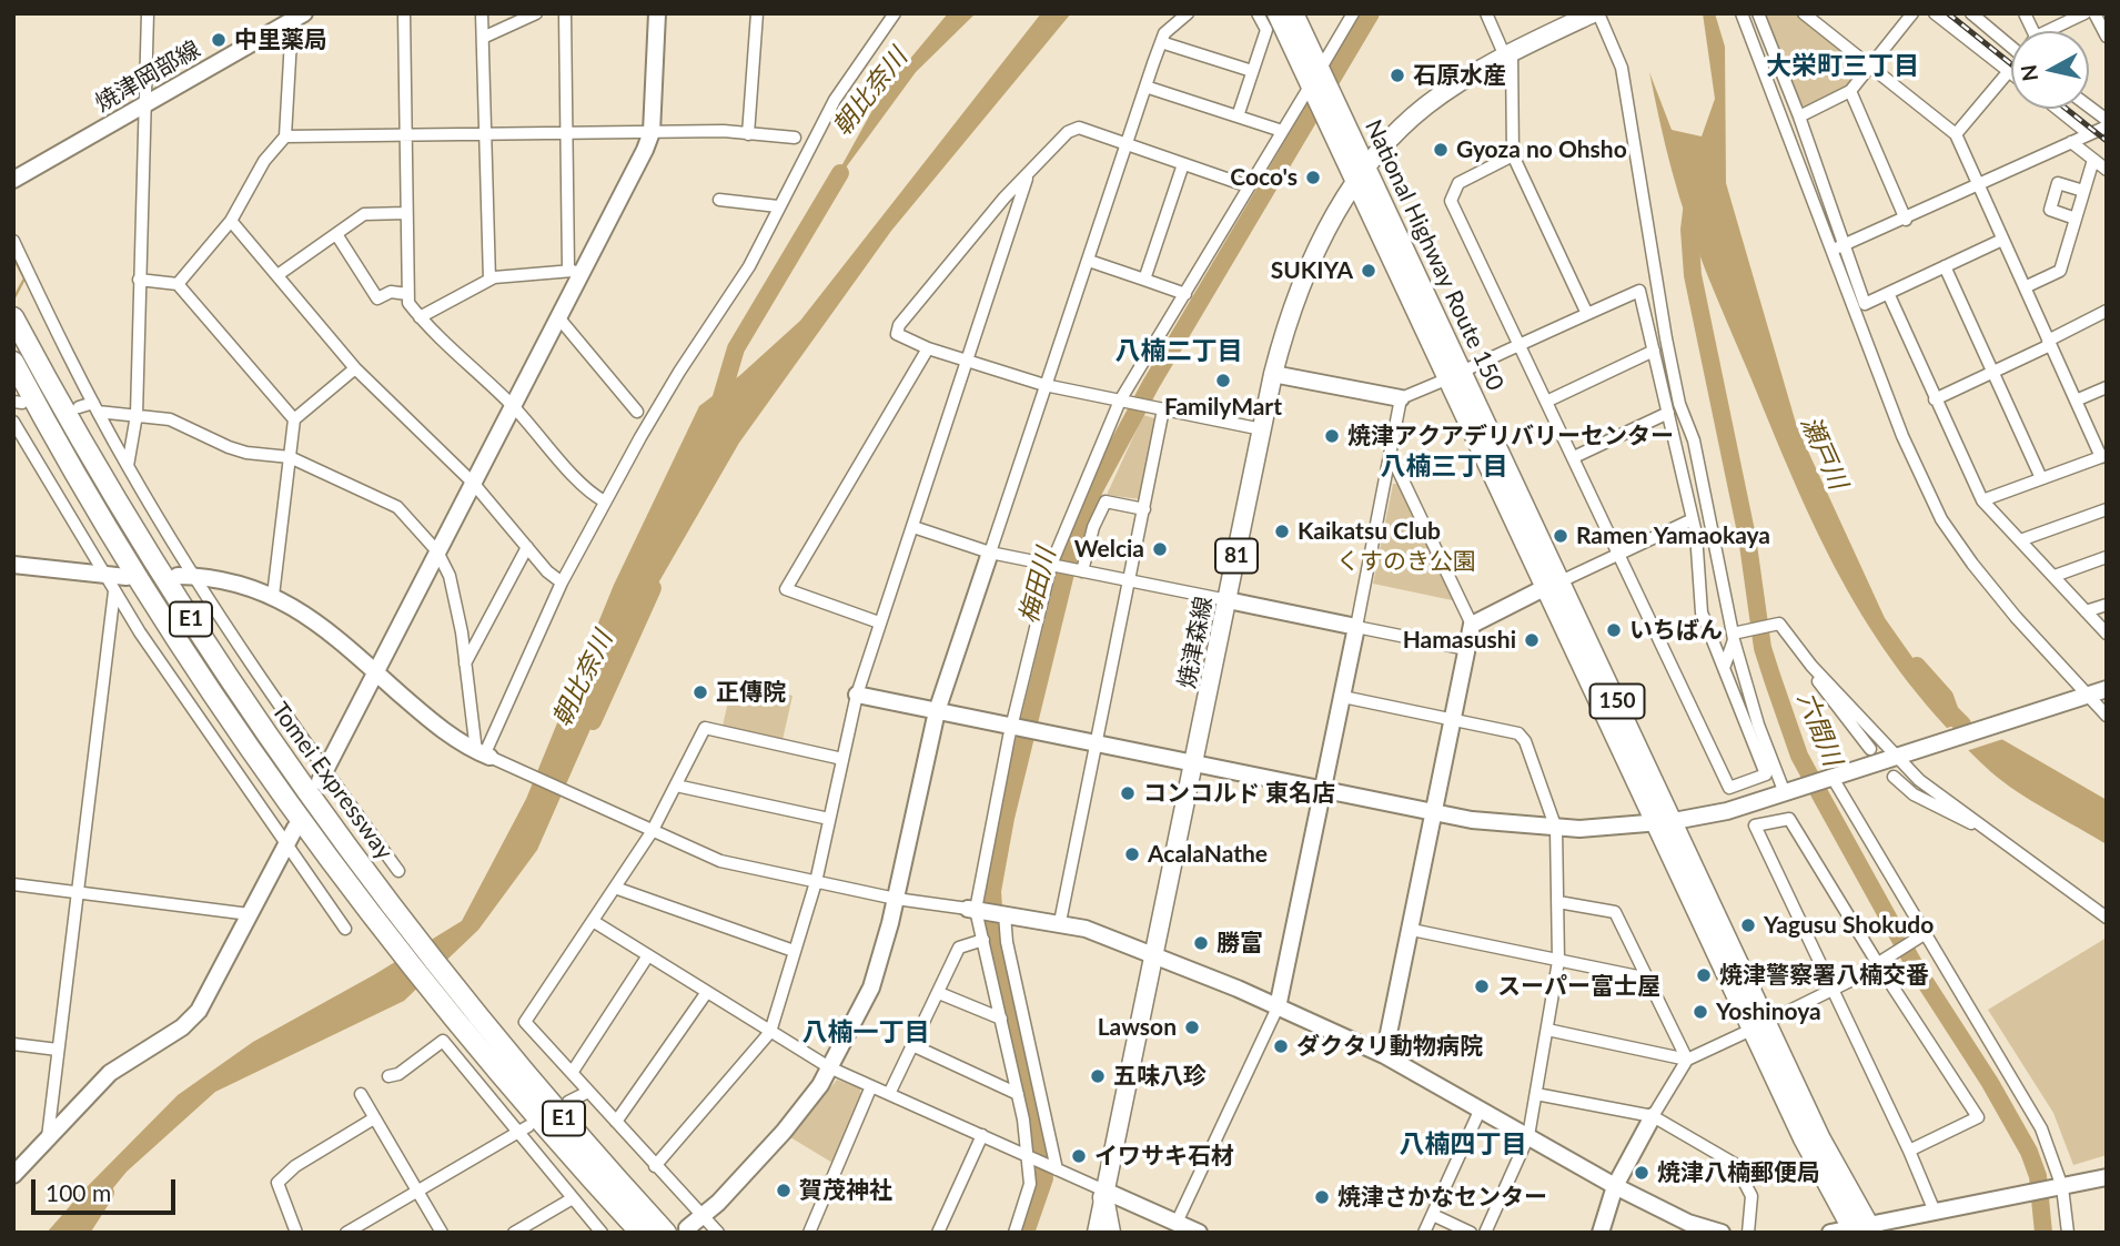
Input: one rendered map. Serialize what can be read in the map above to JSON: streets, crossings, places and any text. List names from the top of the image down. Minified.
{"streets":{"highway":["National Highway Route 150","E1","150","Tomei Expressway"],"main road":["81","焼津森線"],"street":["焼津岡部線"]},"crossings":[["National Highway Route 150","焼津森線"]],"districts":["大栄町三丁目","八楠二丁目","八楠三丁目","八楠一丁目","八楠四丁目"],"water":["朝比奈川","瀬戸川","梅田川","六間川"],"parks":["くすのき公園"],"places":["中里薬局","石原水産","Gyoza no Ohsho","Coco's","SUKIYA","FamilyMart","焼津アクアデリバリーセンター","Kaikatsu Club","Ramen Yamaokaya","Welcia","いちばん","Hamasushi","正傳院","コンコルド 東名店","AcalaNathe","Yagusu Shokudo","勝富","焼津警察署八楠交番","スーパー富士屋","Yoshinoya","Lawson","ダクタリ動物病院","五味八珍","イワサキ石材","焼津八楠郵便局","賀茂神社","焼津さかなセンター"],"scale_bar":"100 m","north":"left"}
